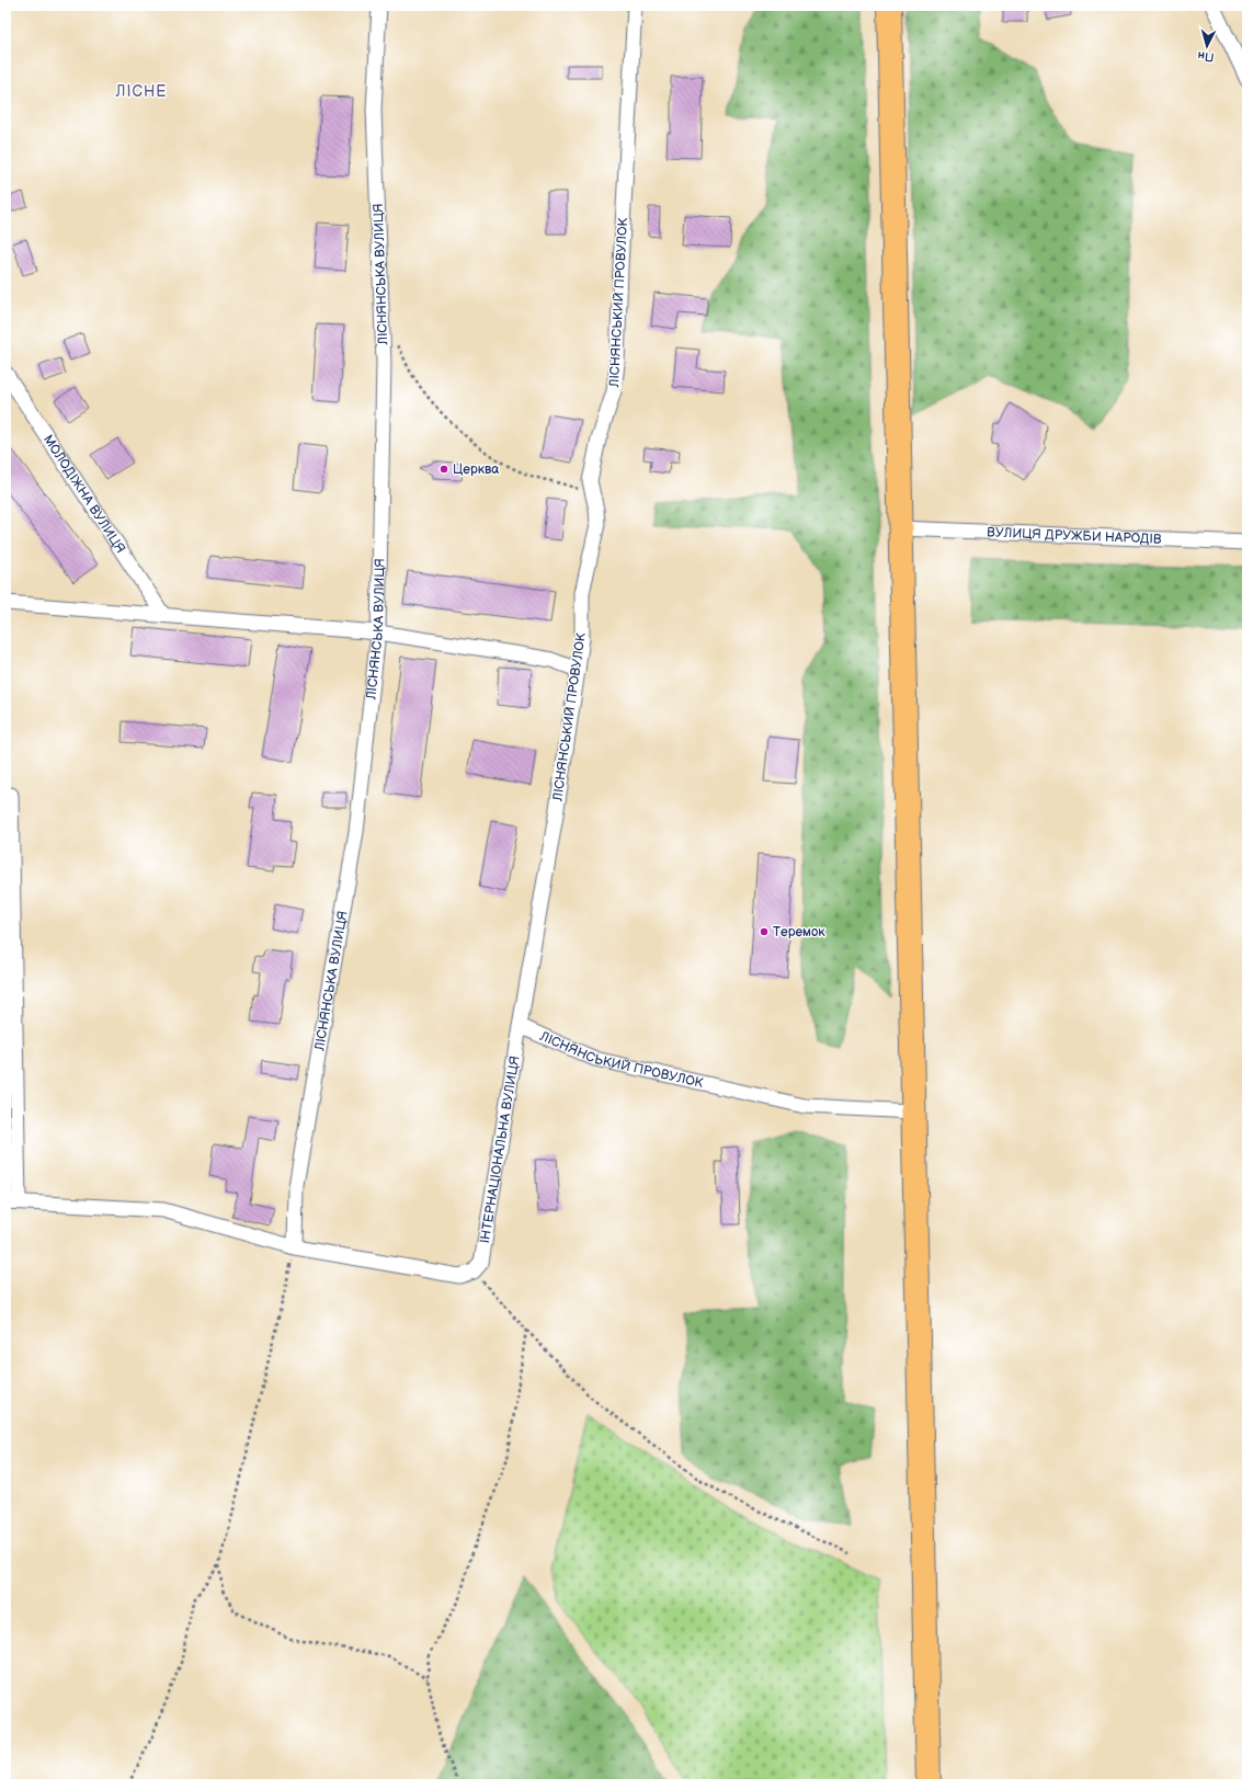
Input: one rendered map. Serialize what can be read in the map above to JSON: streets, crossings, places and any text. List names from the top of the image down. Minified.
{"streets":{"street":["ЛІСНЯНСЬКА ВУЛИЦЯ","ЛІСНЯНСЬКИЙ ПРОВУЛОК","МОЛОДІЖНА ВУЛИЦЯ","ВУЛИЦЯ ДРУЖБИ НАРОДІВ","ІНТЕРНАЦІОНАЛЬНА ВУЛИЦЯ"]},"crossings":[["ЛІСНЯНСЬКИЙ ПРОВУЛОК","ІНТЕРНАЦІОНАЛЬНА ВУЛИЦЯ"]],"districts":["ЛІСНЕ"],"places":["Церква","Теремок"],"north":"bottom"}
